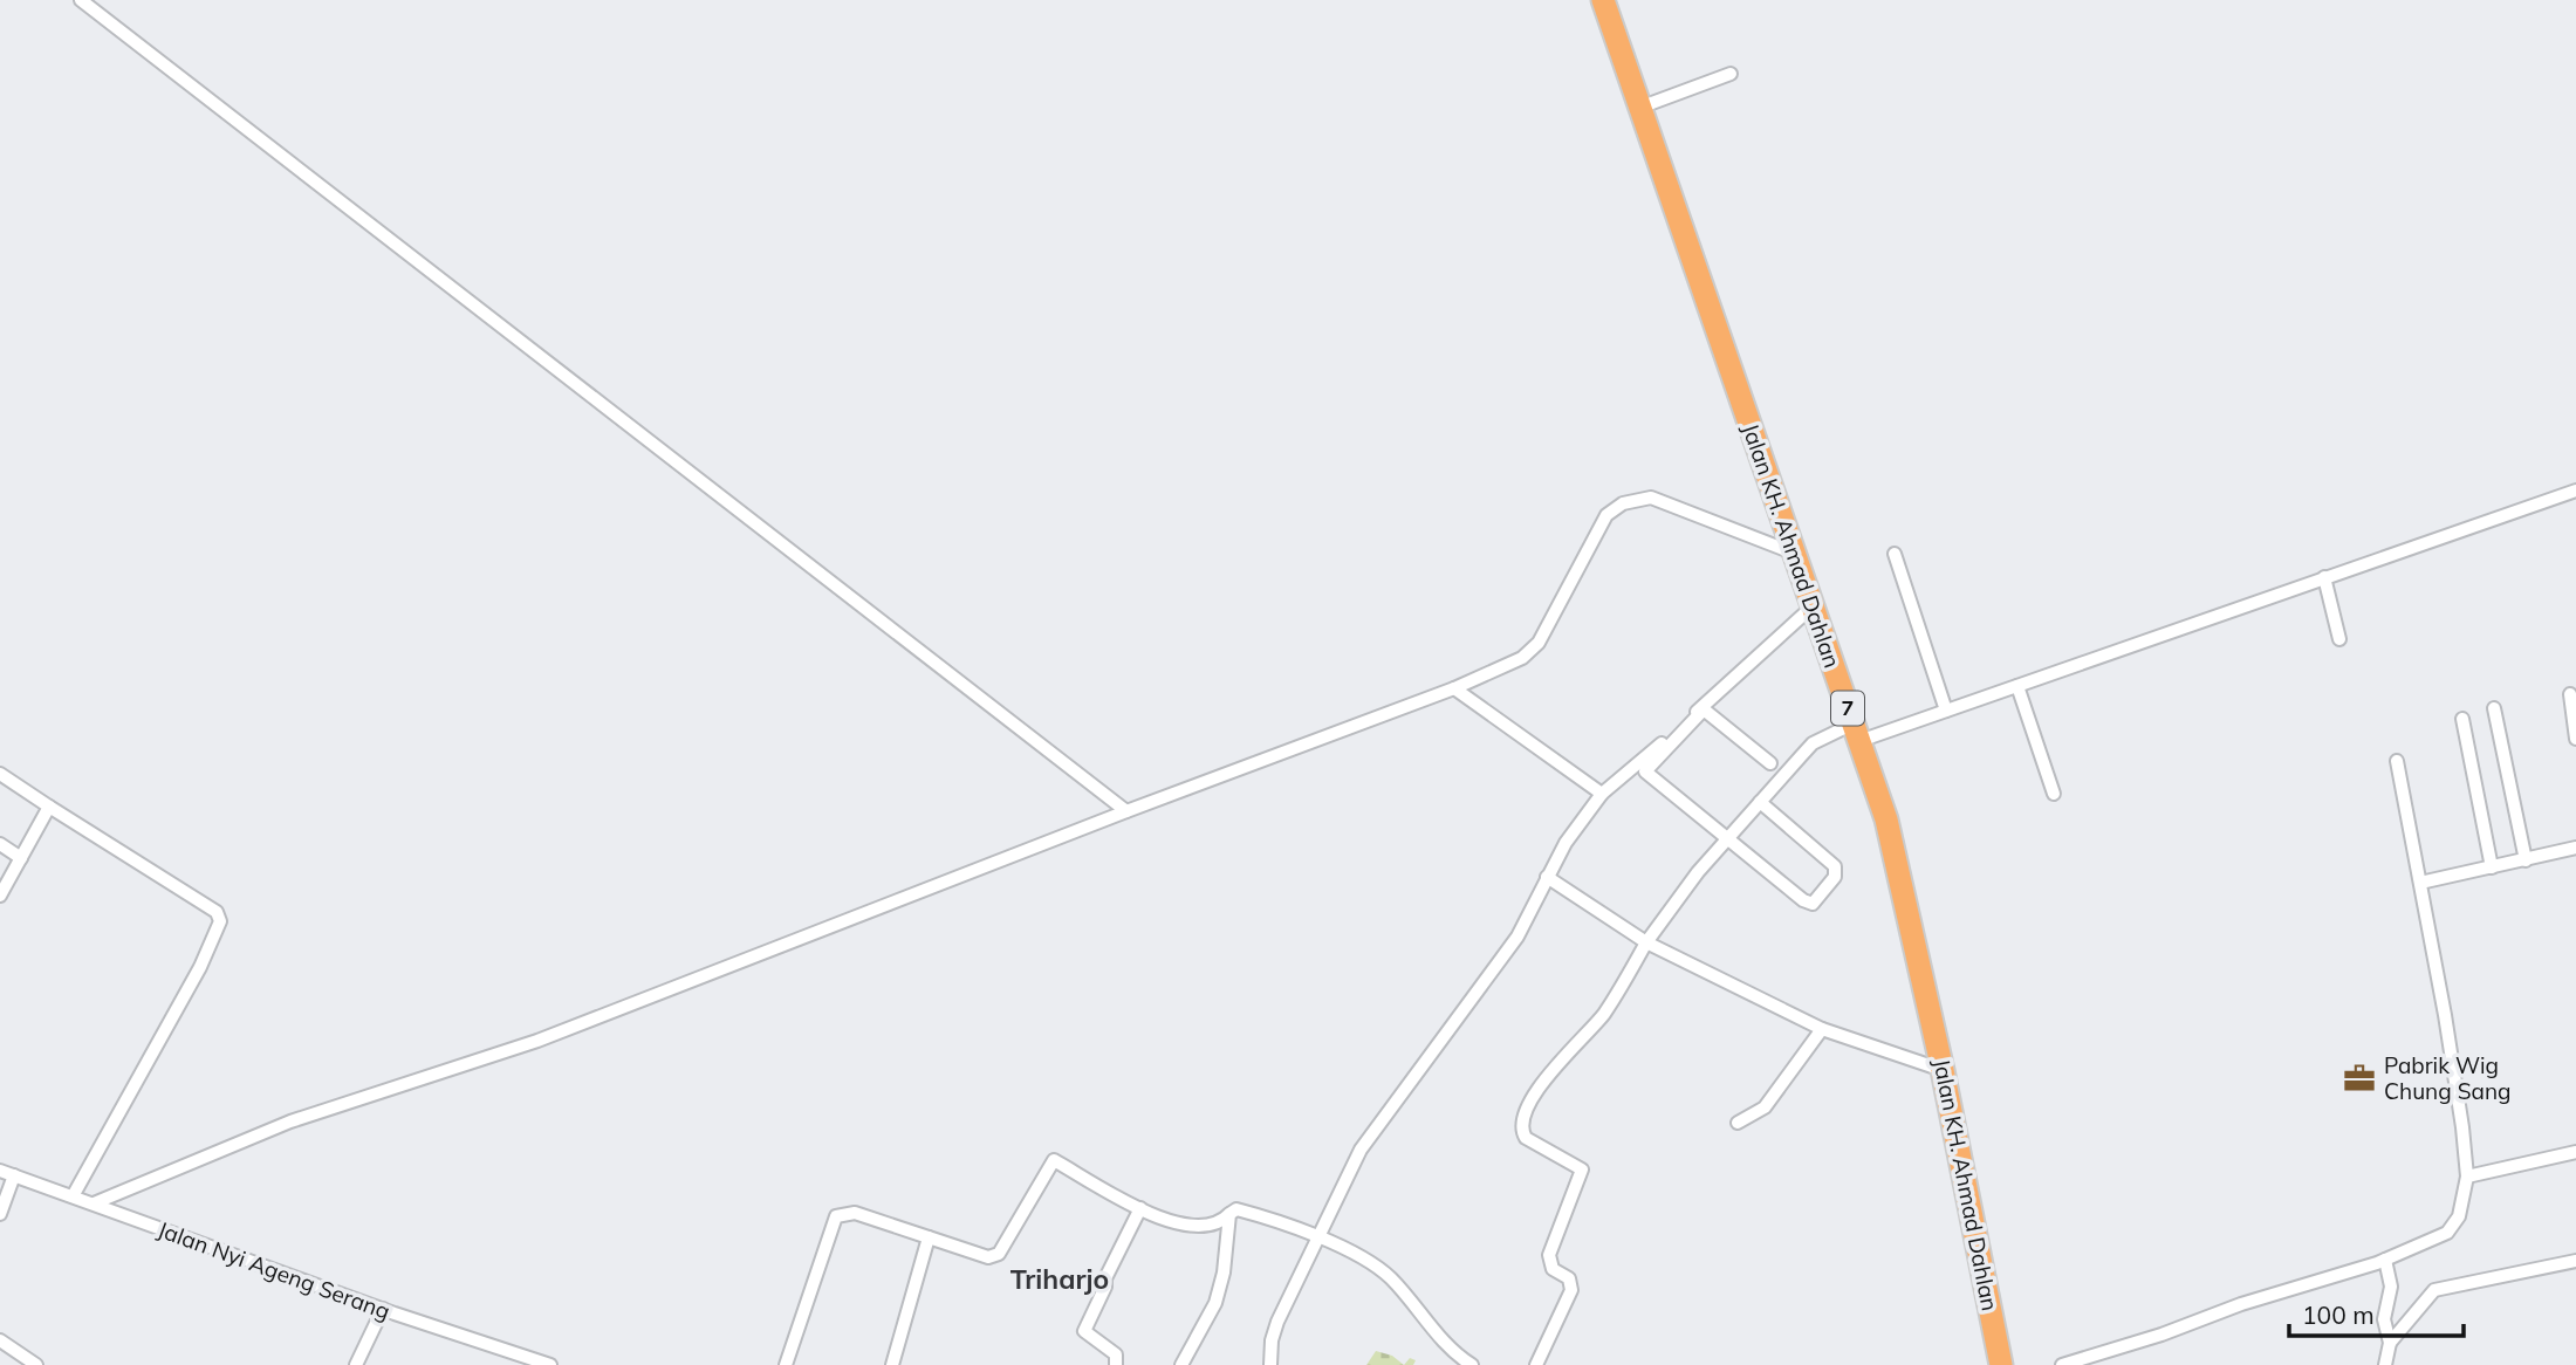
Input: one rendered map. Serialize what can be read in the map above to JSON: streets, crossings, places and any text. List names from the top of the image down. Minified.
{"streets":{"highway":["Jalan KH. Ahmad Dahlan","7"],"street":["Jalan Nyi Ageng Serang"]},"districts":["Triharjo"],"places":{"office":["Pabrik Wig Chung Sang"]},"scale_bar":"100 m"}
